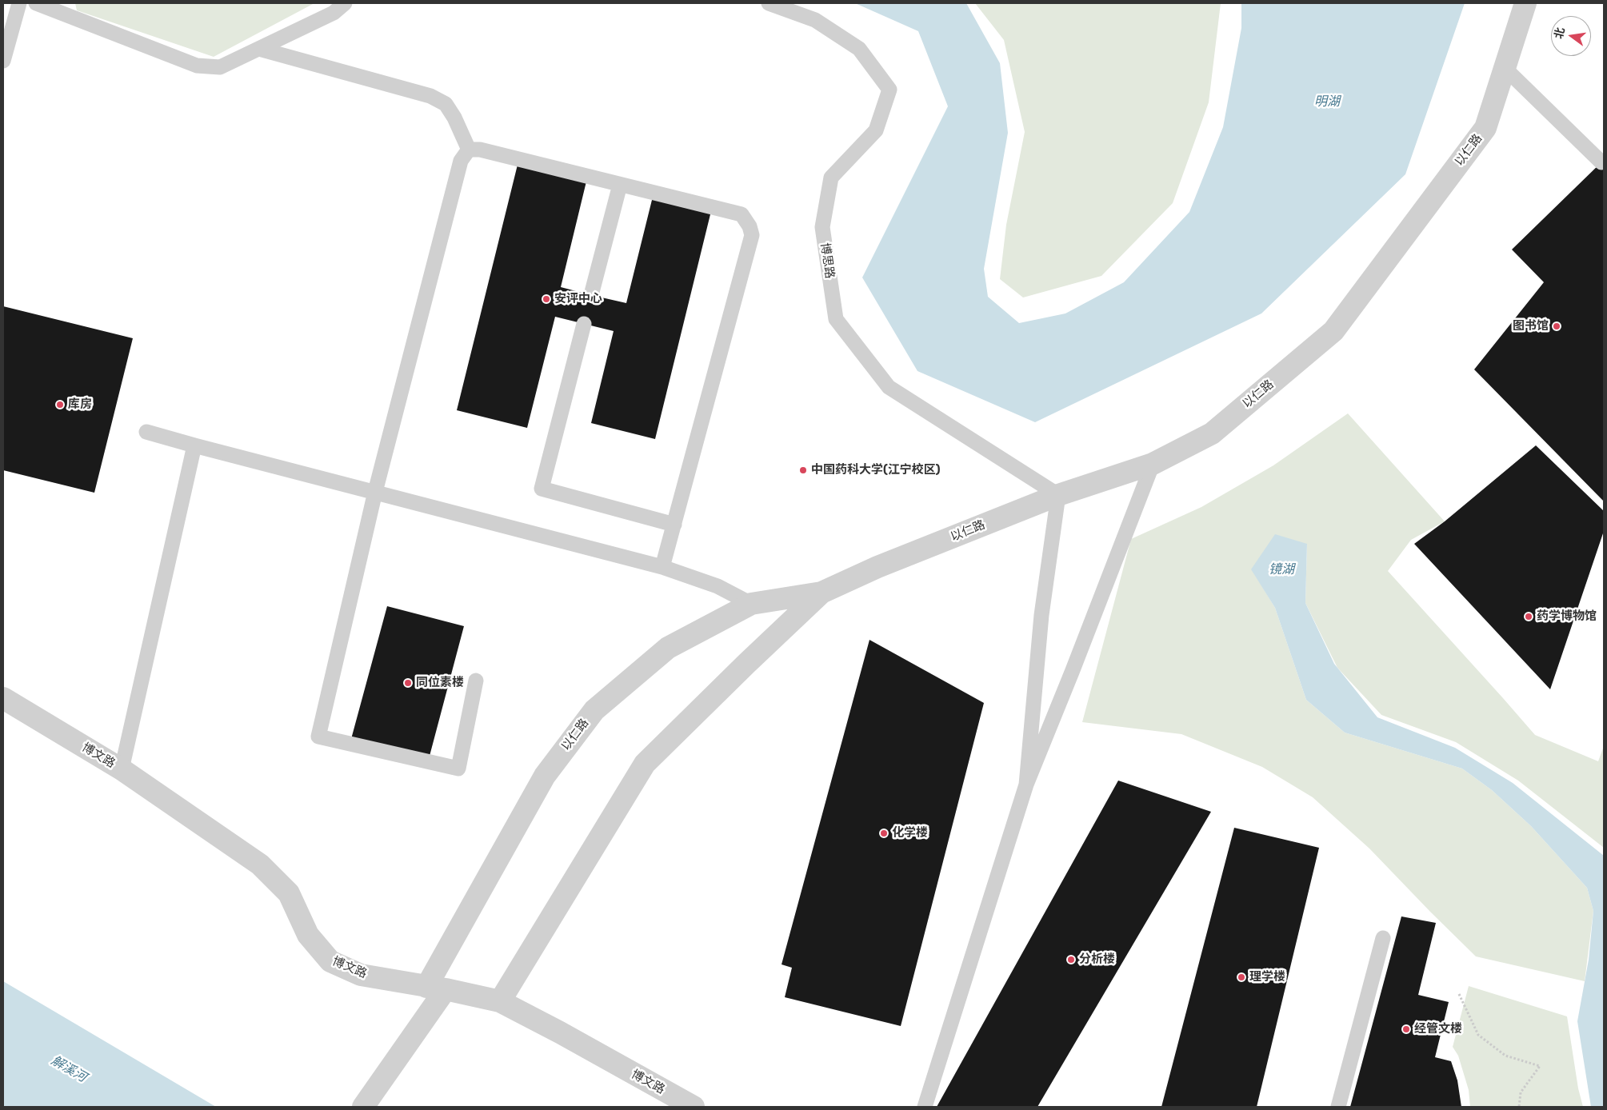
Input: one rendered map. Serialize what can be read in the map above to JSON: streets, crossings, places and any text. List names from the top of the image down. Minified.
{"streets":{"street":["以仁路","博文路"],"lane":["博思路"]},"crossings":[["以仁路","博思路"],["以仁路","博文路"]],"water":["明湖","镜湖","解溪河"],"places":["安评中心","图书馆","库房","中国药科大学(江宁校区)","药学博物馆","同位素楼","化学楼","分析楼","理学楼","经管文楼"],"north":"left"}
